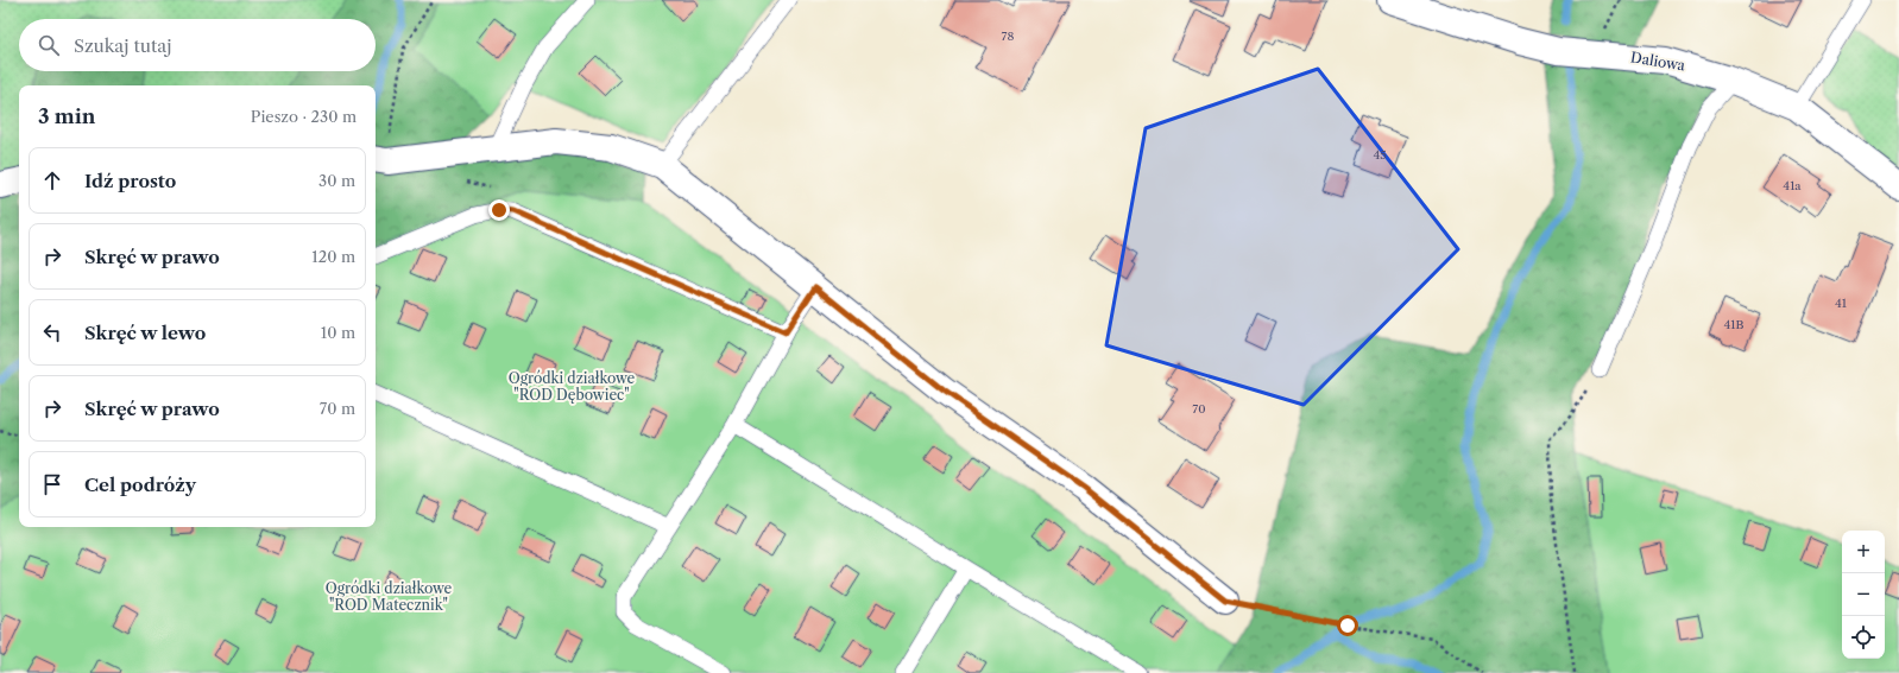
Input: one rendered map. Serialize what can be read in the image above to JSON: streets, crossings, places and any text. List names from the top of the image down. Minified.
{"streets":{"street":["Daliowa"]},"parks":["Ogródki działkowe \"ROD Dębowiec\"","Ogródki działkowe \"ROD Matecznik\""],"house_numbers":["78","45","41a","41","41B","70"],"page":{"search":"Szukaj tutaj","heading":["3 min","Pieszo · 230 m"],"list":[["Idź prosto","30 m"],["Skręć w prawo","120 m"],["Skręć w lewo","10 m"],["Skręć w prawo","70 m"],"Cel podróży"],"map_buttons":["+","−"]}}
